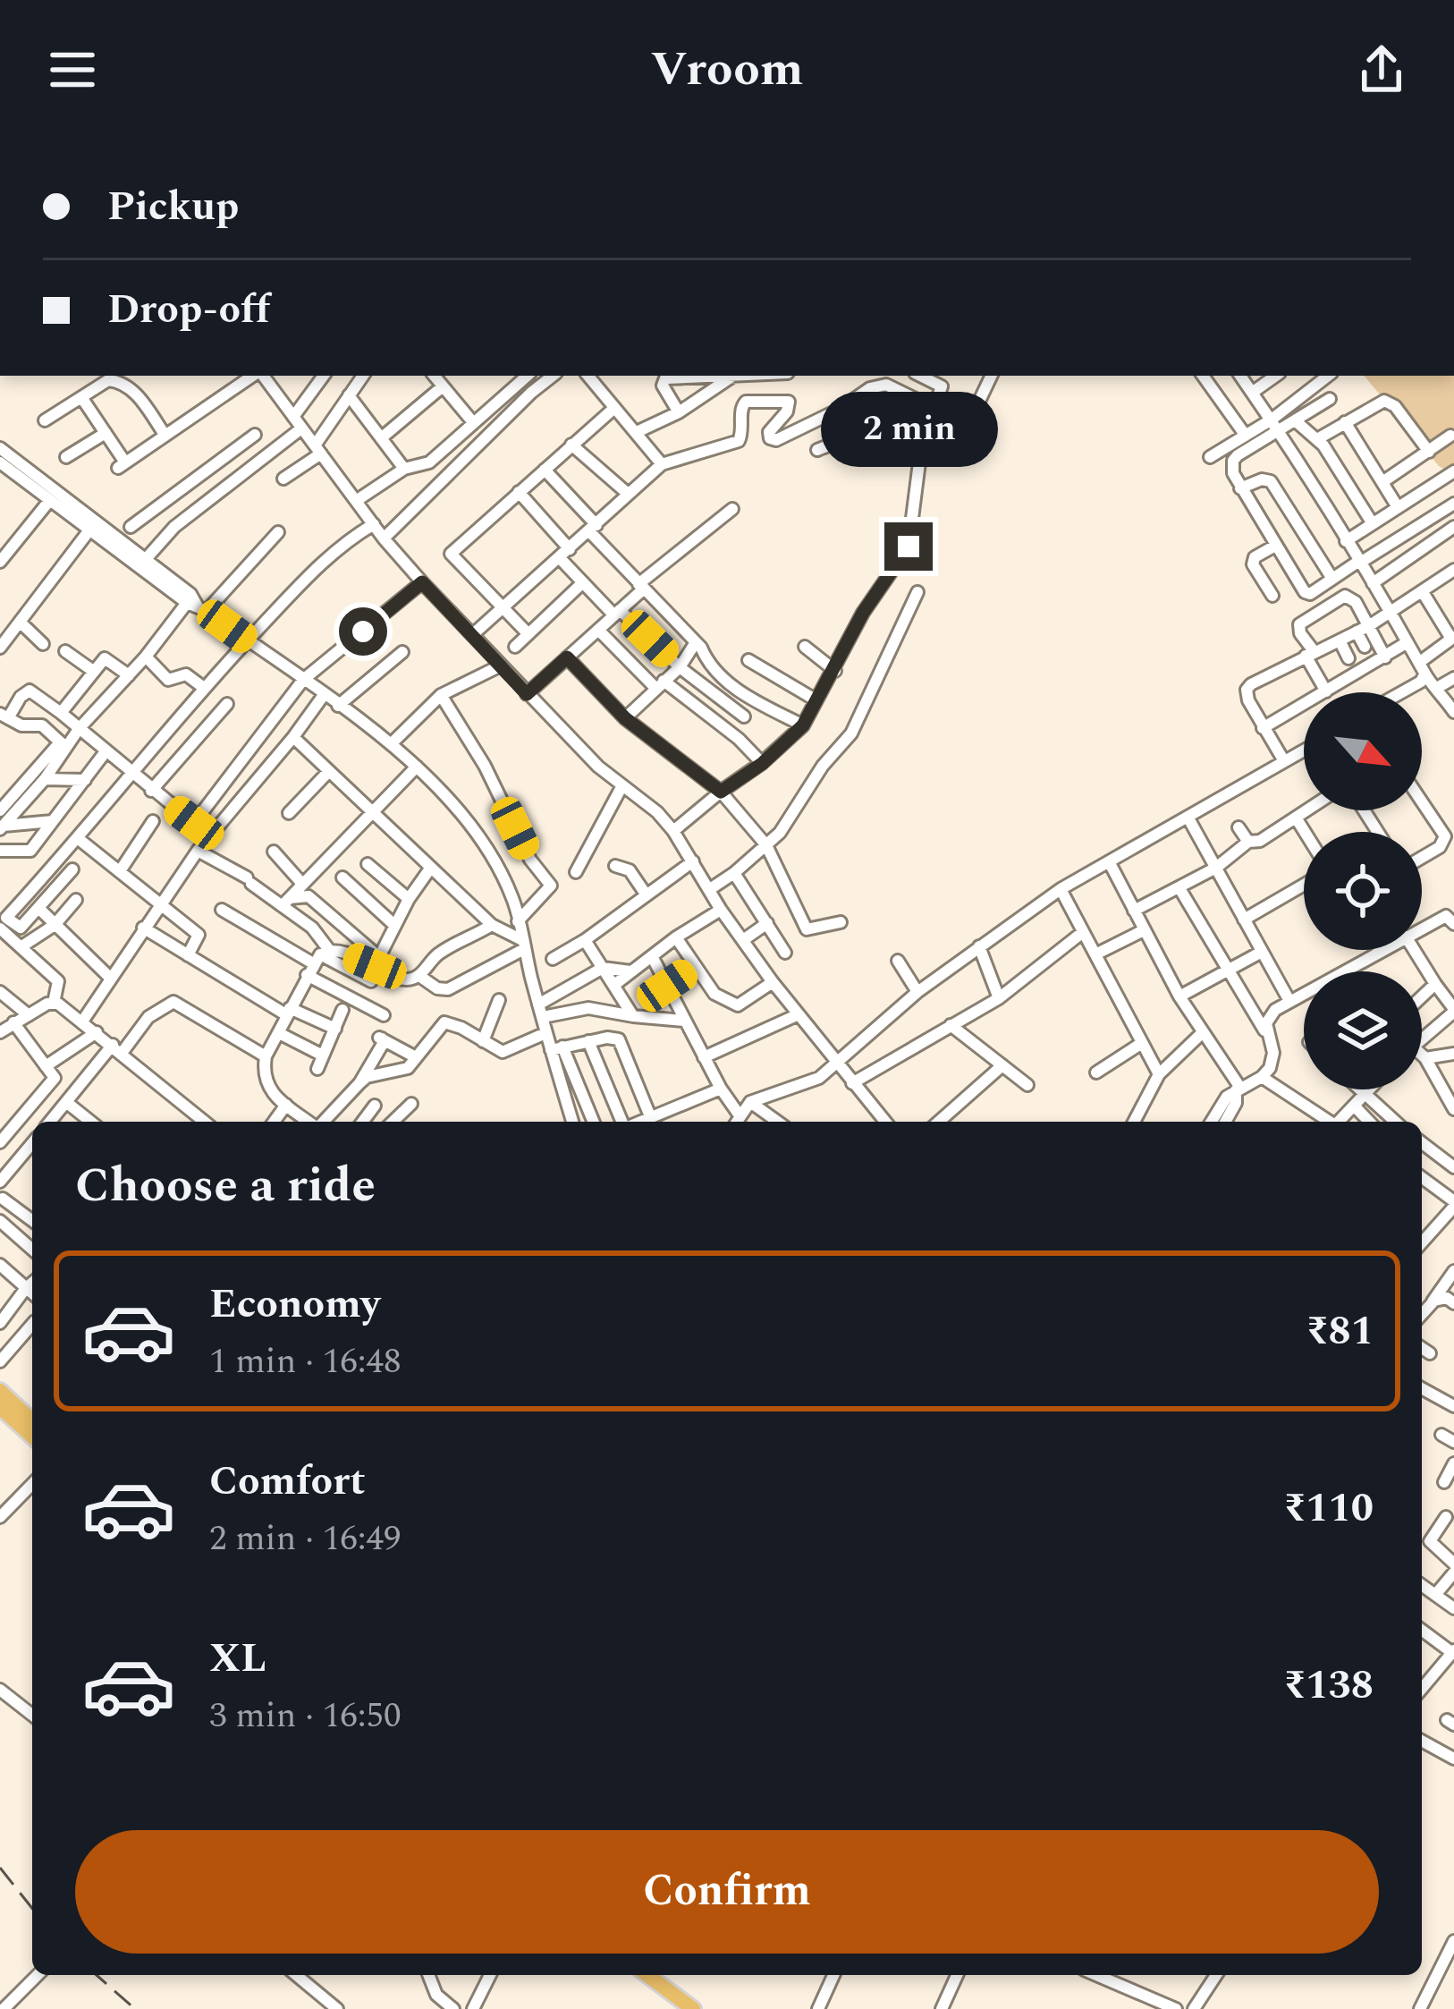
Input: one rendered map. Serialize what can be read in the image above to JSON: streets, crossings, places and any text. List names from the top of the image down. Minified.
{"north":"bottom right","page":{"header":"Vroom","banner":["Pickup","Drop-off"],"bubble":"2 min","heading":"Choose a ride","list":[{"name":"Economy","note":"1 min · 16:48","value":"₹81"},{"name":"Comfort","note":"2 min · 16:49","value":"₹110"},{"name":"XL","note":"3 min · 16:50","value":"₹138"}],"buttons":"Confirm"}}
